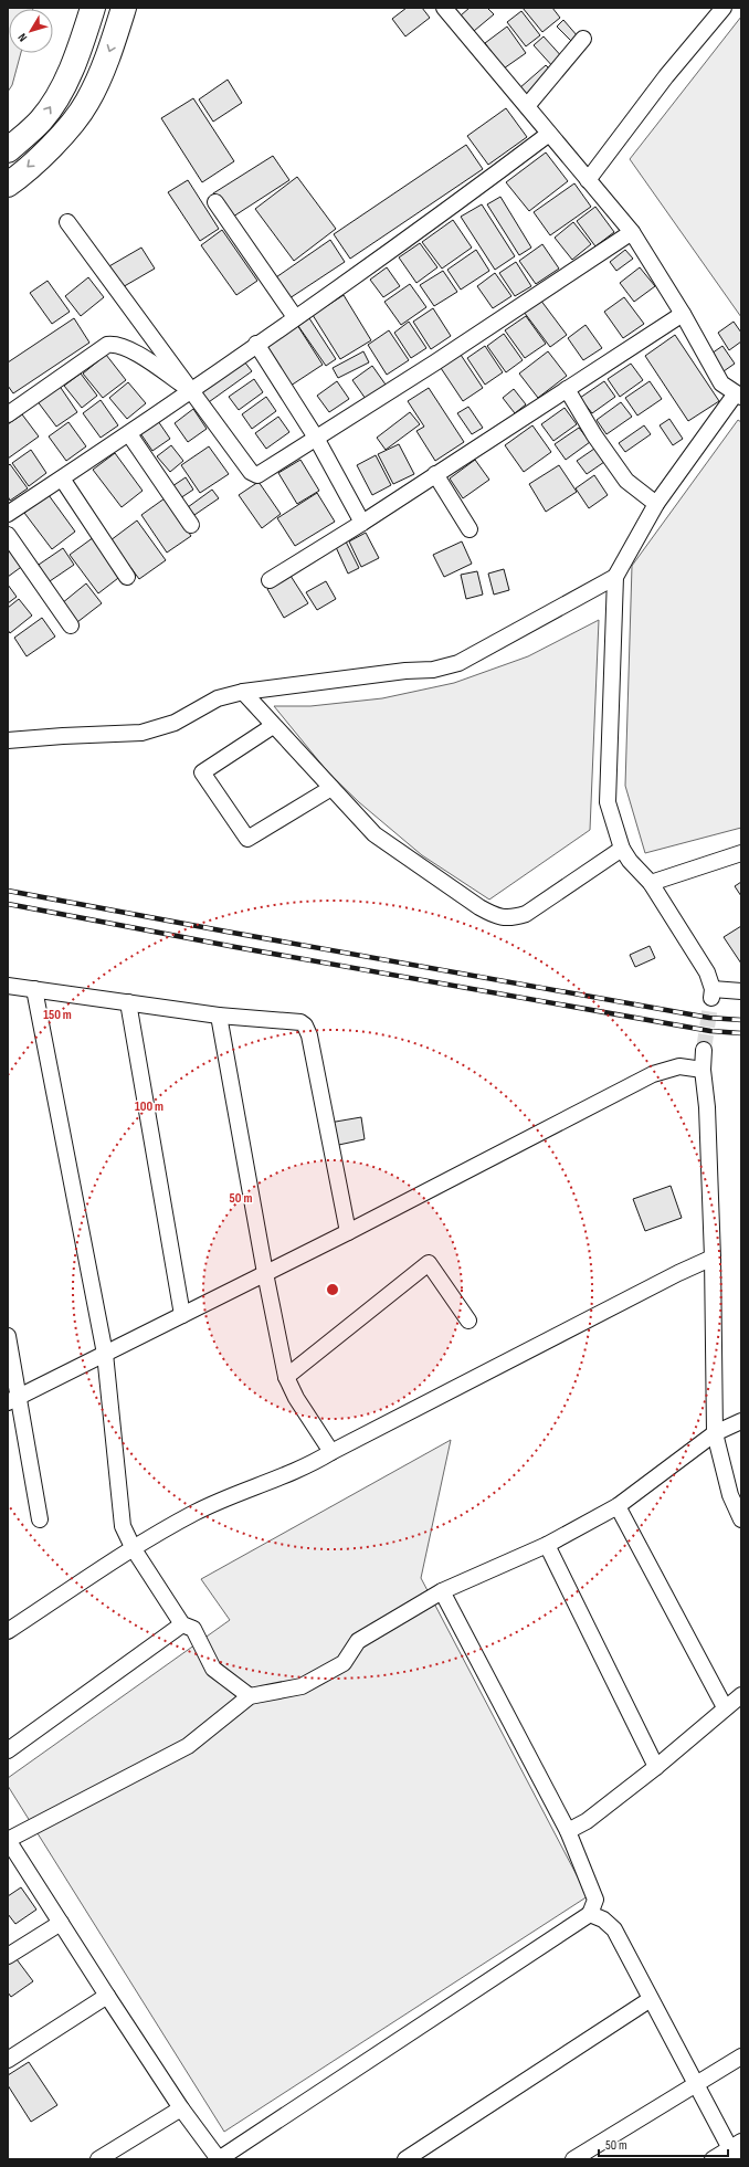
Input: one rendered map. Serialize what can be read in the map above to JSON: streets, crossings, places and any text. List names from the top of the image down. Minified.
{"scale_bar":"50 m","north":"bottom left","rings":["150 m","100 m","50 m"]}
